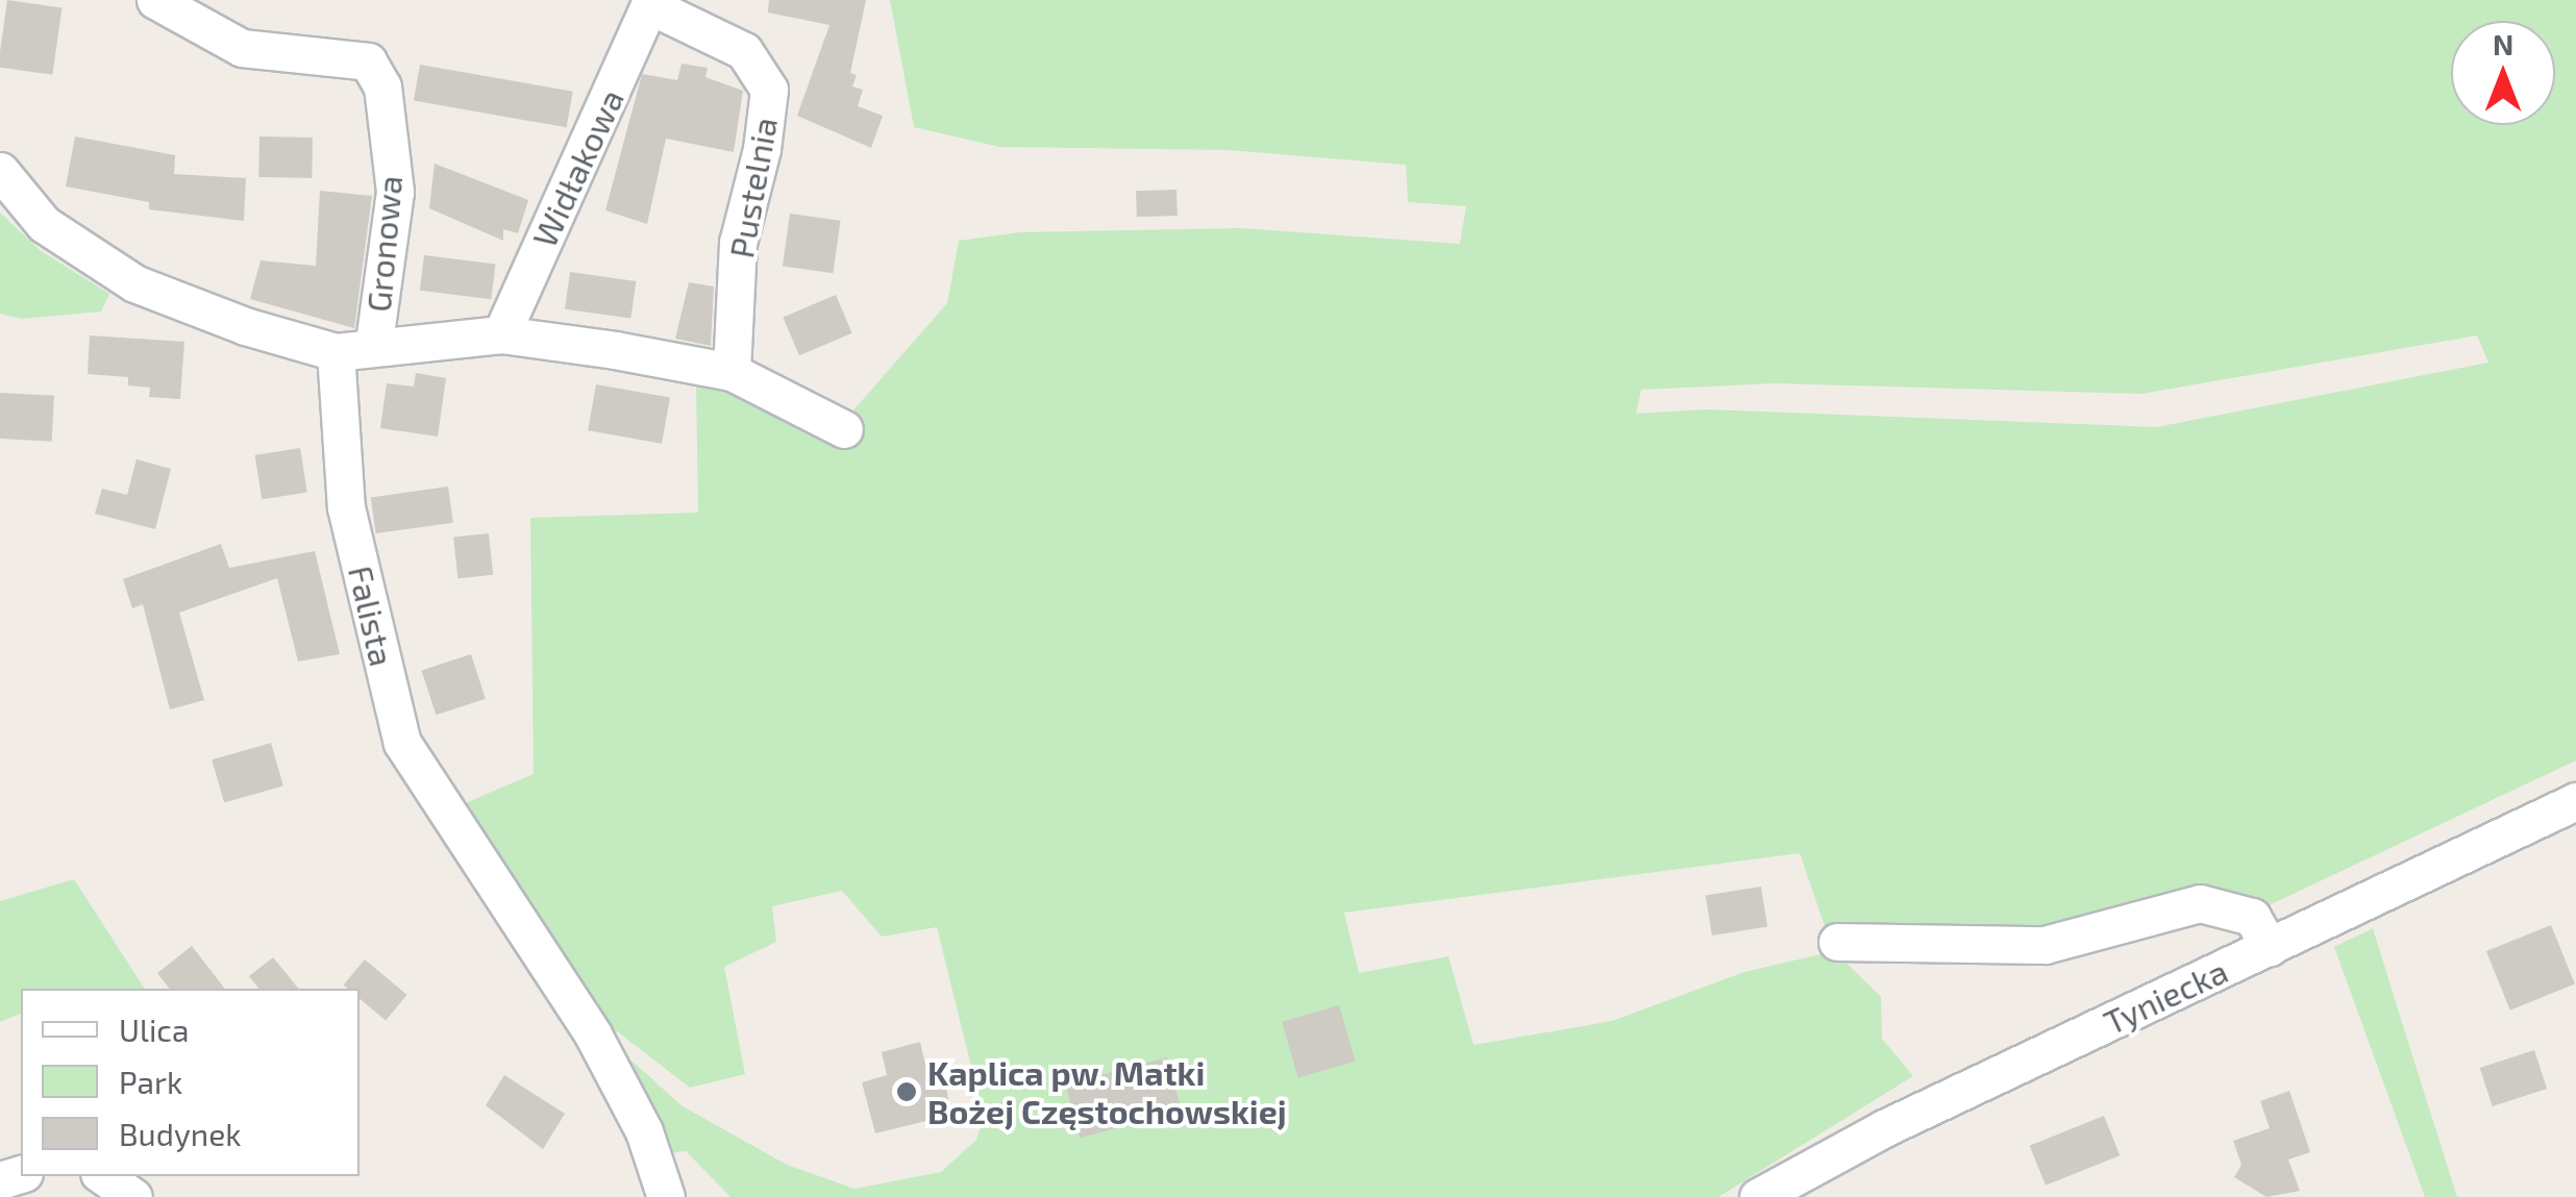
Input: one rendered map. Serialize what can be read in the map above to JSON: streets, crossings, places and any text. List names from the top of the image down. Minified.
{"streets":{"street":["Widłakowa","Pustelnia","Gronowa","Falista","Tyniecka"]},"crossings":[["Widłakowa","Pustelnia"]],"places":["Kaplica pw. Matki Bożej Częstochowskiej"],"legend":["Ulica","Park","Budynek"],"north":"top"}
